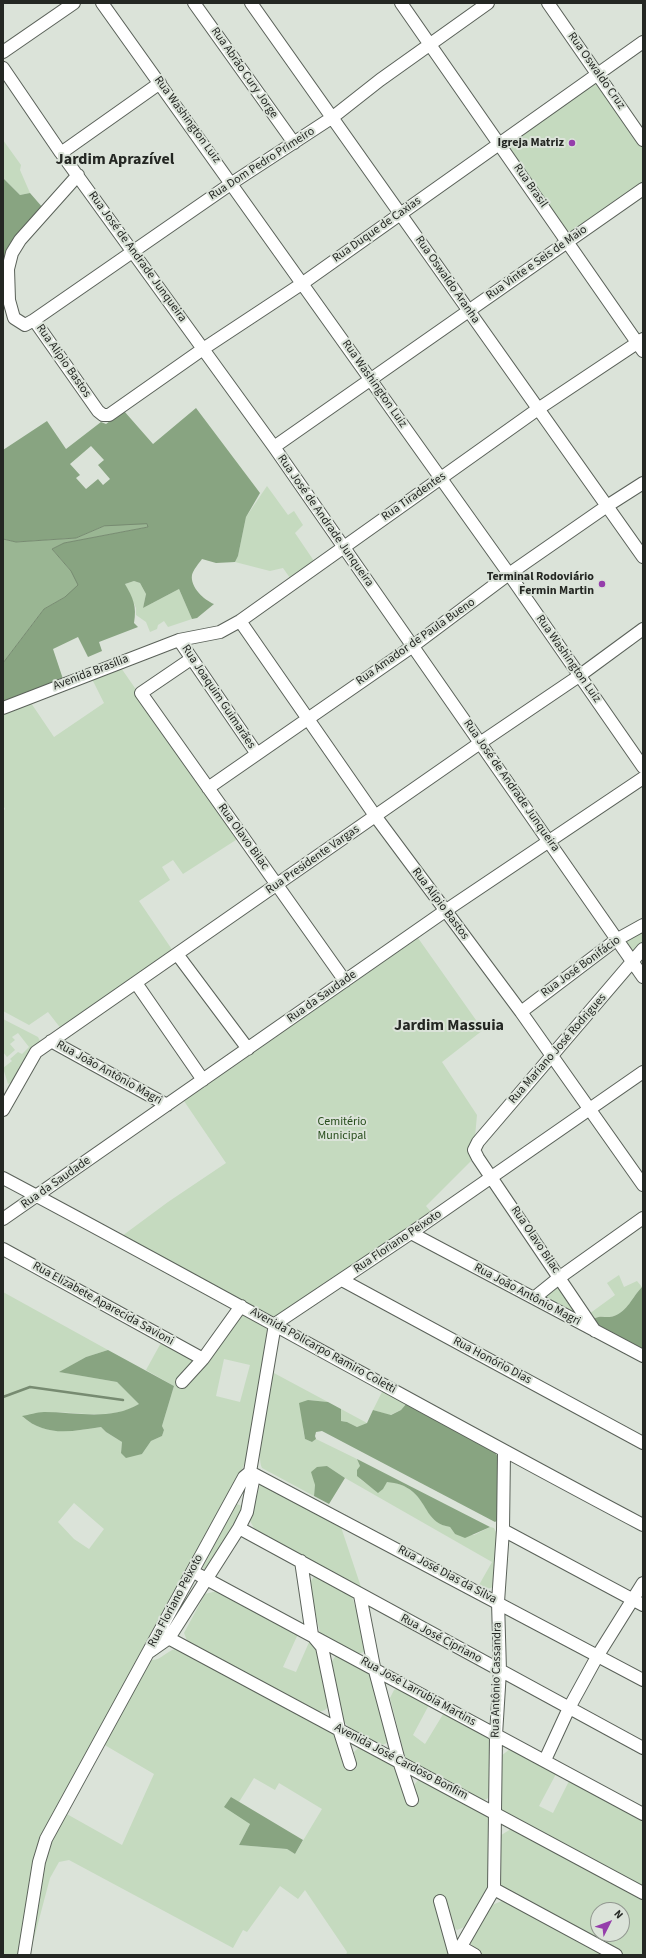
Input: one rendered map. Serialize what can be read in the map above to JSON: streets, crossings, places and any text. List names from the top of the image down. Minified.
{"streets":{"street":["Rua Oswaldo Cruz","Rua Abrão Cury Jorge","Rua Washington Luiz","Rua Dom Pedro Primeiro","Rua Brasil","Rua Duque de Caxias","Rua José de Andrade Junqueira","Rua Vinte e Seis de Maio","Rua Oswaldo Aranha","Rua Alipio Bastos","Rua Tiradentes","Rua Amador de Paula Bueno","Avenida Brasília","Rua Joaquim Guimarães","Rua Olavo Bilac","Rua Presidente Vargas","Rua Alípio Bastos","Rua José Bonifácio","Rua da Saudade","Rua Mariano José Rodrigues","Rua João Antônio Magri","Rua Floriano Peixoto","Rua Elizabete Aparecida Savioni","Avenida Policarpo Ramiro Coletti","Rua Honório Dias","Rua José Dias da Silva","Rua José Cipriano","Rua Antônio Cassandra","Rua José Larrubia Martins","Avenida José Cardoso Bonfim"]},"crossings":[["Rua Oswaldo Cruz","Rua Duque de Caxias"],["Rua Abrão Cury Jorge","Rua Dom Pedro Primeiro"],["Rua Washington Luiz","Rua Dom Pedro Primeiro"],["Rua Washington Luiz","Rua Duque de Caxias"],["Rua Washington Luiz","Rua Vinte e Seis de Maio"],["Rua Washington Luiz","Rua Tiradentes"],["Rua Washington Luiz","Rua Amador de Paula Bueno"],["Rua Washington Luiz","Rua Presidente Vargas"],["Rua Dom Pedro Primeiro","Rua Brasil"],["Rua Dom Pedro Primeiro","Rua José de Andrade Junqueira"],["Rua Dom Pedro Primeiro","Rua Oswaldo Aranha"],["Rua Dom Pedro Primeiro","Rua Alipio Bastos"],["Rua Brasil","Rua Duque de Caxias"],["Rua Brasil","Rua Vinte e Seis de Maio"],["Rua Brasil","Rua Tiradentes"],["Rua Duque de Caxias","Rua José de Andrade Junqueira"],["Rua Duque de Caxias","Rua Oswaldo Aranha"],["Rua Duque de Caxias","Rua Alipio Bastos"],["Rua José de Andrade Junqueira","Rua Vinte e Seis de Maio"],["Rua José de Andrade Junqueira","Rua Alipio Bastos"],["Rua José de Andrade Junqueira","Rua Tiradentes"],["Rua José de Andrade Junqueira","Rua Amador de Paula Bueno"],["Rua José de Andrade Junqueira","Rua Presidente Vargas"],["Rua José de Andrade Junqueira","Rua José Bonifácio"],["Rua José de Andrade Junqueira","Rua da Saudade"],["Rua José de Andrade Junqueira","Rua Mariano José Rodrigues"],["Rua Vinte e Seis de Maio","Rua Oswaldo Aranha"],["Rua Oswaldo Aranha","Rua Tiradentes"],["Rua Oswaldo Aranha","Rua Amador de Paula Bueno"],["Rua Tiradentes","Avenida Brasília"],["Rua Tiradentes","Rua Joaquim Guimarães"],["Rua Tiradentes","Rua Alípio Bastos"],["Rua Amador de Paula Bueno","Rua Joaquim Guimarães"],["Rua Amador de Paula Bueno","Rua Olavo Bilac"],["Rua Amador de Paula Bueno","Rua Alípio Bastos"],["Avenida Brasília","Rua Joaquim Guimarães"],["Rua Joaquim Guimarães","Rua Olavo Bilac"],["Rua Olavo Bilac","Rua Presidente Vargas"],["Rua Olavo Bilac","Rua da Saudade"],["Rua Olavo Bilac","Rua Mariano José Rodrigues"],["Rua Olavo Bilac","Rua João Antônio Magri"],["Rua Olavo Bilac","Rua Floriano Peixoto"],["Rua Presidente Vargas","Rua Alípio Bastos"],["Rua Presidente Vargas","Rua João Antônio Magri"],["Rua Alípio Bastos","Rua José Bonifácio"],["Rua Alípio Bastos","Rua da Saudade"],["Rua Alípio Bastos","Rua Mariano José Rodrigues"],["Rua Alípio Bastos","Rua Floriano Peixoto"],["Rua da Saudade","Rua João Antônio Magri"],["Rua da Saudade","Avenida Policarpo Ramiro Coletti"],["Rua João Antônio Magri","Rua Floriano Peixoto"],["Rua Floriano Peixoto","Avenida Policarpo Ramiro Coletti"],["Rua Floriano Peixoto","Rua Honório Dias"],["Rua Floriano Peixoto","Rua José Dias da Silva"],["Rua Floriano Peixoto","Rua José Cipriano"],["Rua Floriano Peixoto","Rua José Larrubia Martins"],["Rua Floriano Peixoto","Avenida José Cardoso Bonfim"],["Avenida Policarpo Ramiro Coletti","Rua Antônio Cassandra"],["Rua José Dias da Silva","Rua Antônio Cassandra"],["Rua José Cipriano","Rua Antônio Cassandra"],["Rua Antônio Cassandra","Rua José Larrubia Martins"],["Rua Antônio Cassandra","Avenida José Cardoso Bonfim"]],"districts":["Jardim Aprazível","Jardim Massuia"],"parks":["Cemitério Municipal"],"places":["Igreja Matriz","Terminal Rodoviário Fermin Martin"],"north":"top right"}
